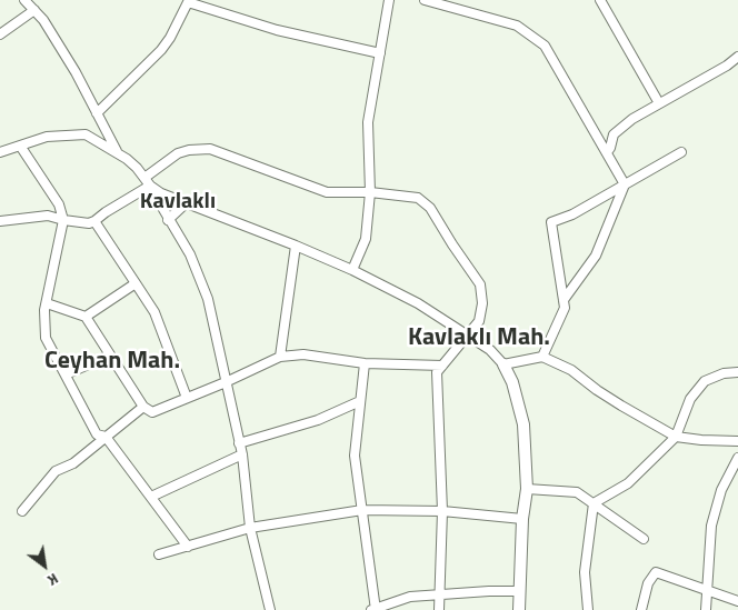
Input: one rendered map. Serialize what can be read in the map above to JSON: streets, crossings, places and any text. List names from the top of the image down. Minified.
{"districts":["Kavlaklı","Kavlaklı Mah.","Ceyhan Mah."],"north":"bottom right"}
